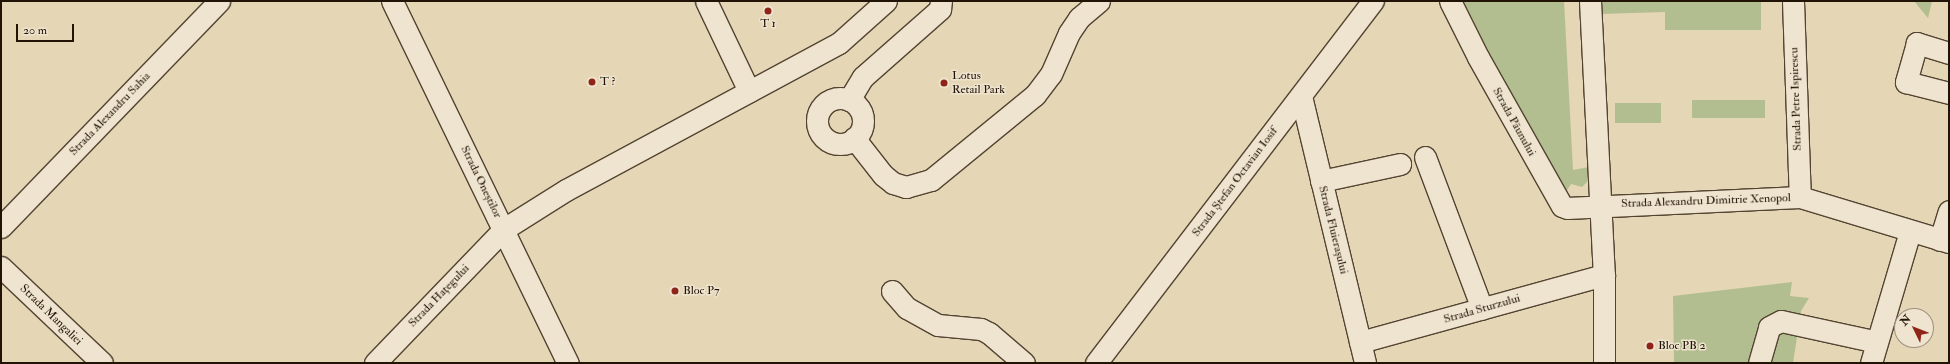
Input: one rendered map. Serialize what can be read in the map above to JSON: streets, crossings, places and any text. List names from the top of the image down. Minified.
{"streets":{"street":["Strada Petre Ispirescu","Strada Alexandru Sahia","Strada Păunului","Strada Oneștilor","Strada Ștefan Octavian Iosif","Strada Alexandru Dimitrie Xenopol","Strada Fluierașului","Strada Hațegului","Strada Sturzului","Strada Mangaliei"]},"crossings":[["Strada Petre Ispirescu","Strada Alexandru Dimitrie Xenopol"],["Strada Păunului","Strada Alexandru Dimitrie Xenopol"],["Strada Oneștilor","Strada Hațegului"],["Strada Ștefan Octavian Iosif","Strada Fluierașului"],["Strada Fluierașului","Strada Sturzului"]],"places":["T 1","T ?","Lotus Retail Park","Bloc P7","Bloc PB 2"],"scale_bar":"20 m","north":"top left"}
